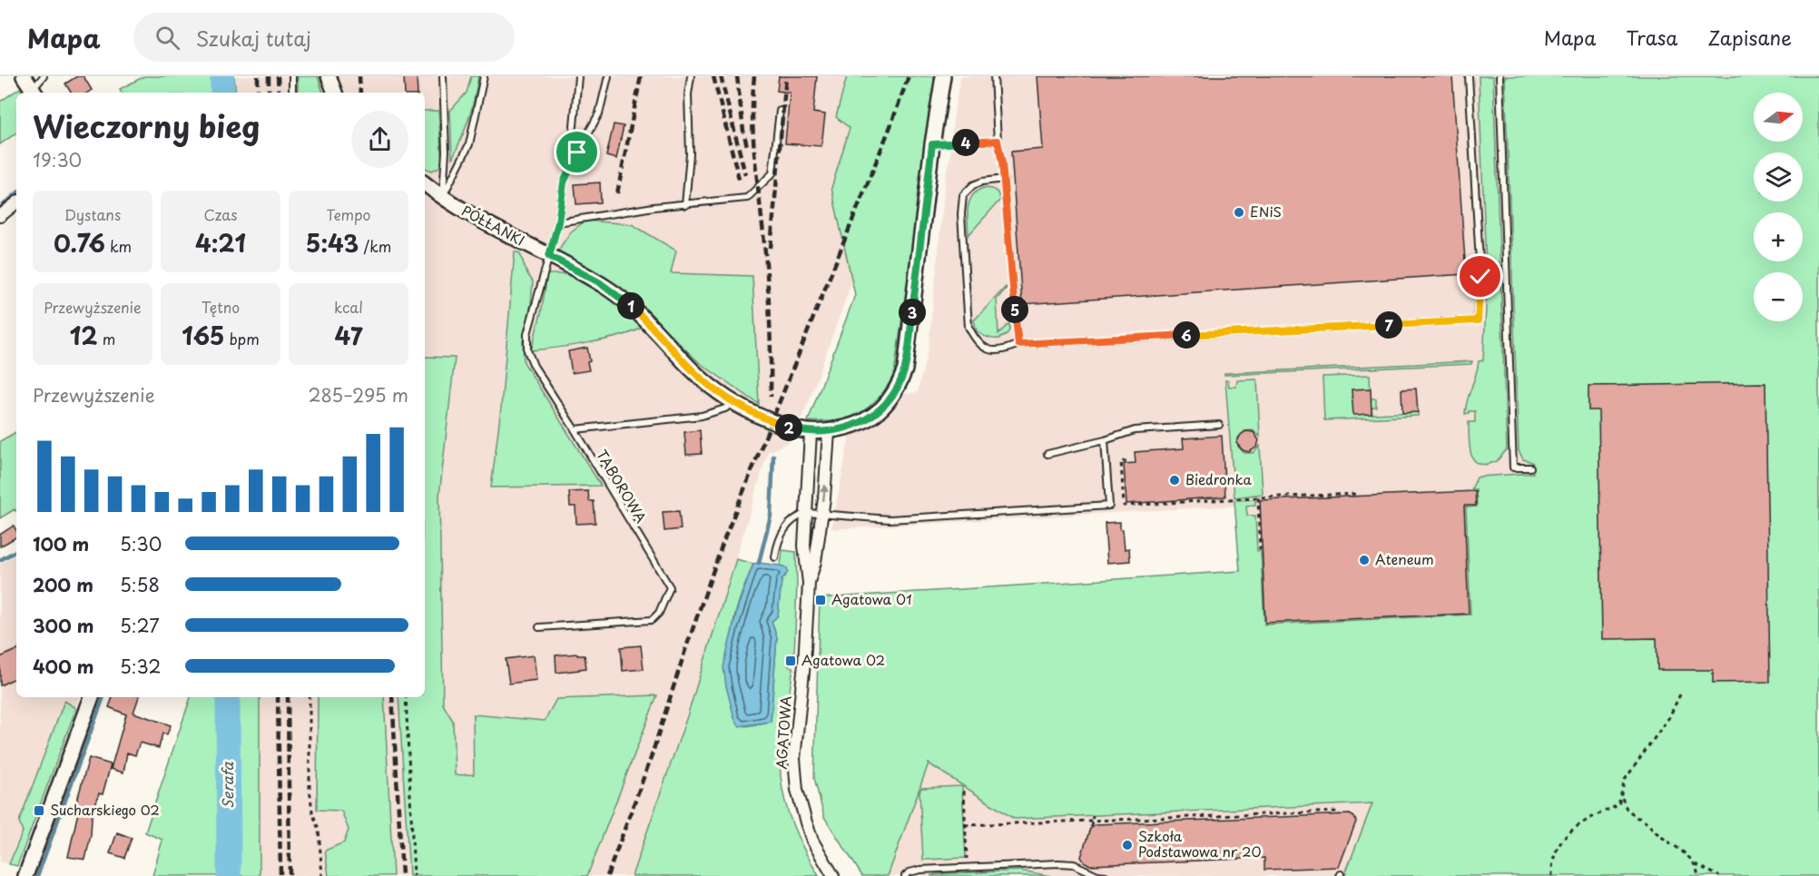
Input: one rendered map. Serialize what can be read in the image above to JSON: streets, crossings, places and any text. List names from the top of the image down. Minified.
{"streets":{"street":["PÓŁŁANKI","AGATOWA"],"lane":["TABOROWA"]},"crossings":[["PÓŁŁANKI","TABOROWA"],["PÓŁŁANKI","AGATOWA"]],"water":["Serafa"],"places":{"other":["ENiS","Biedronka","Ateneum","Szkoła Podstawowa nr 20"],"transit":["Agatowa 01","Agatowa 02","Sucharskiego 02"]},"north":"right","page":{"header":"Mapa","search":"Szukaj tutaj","nav":["Mapa","Trasa","Zapisane"],"map_buttons":["+","−"],"heading":["Wieczorny bieg","19:30"],"pins":["4","1","5","3","7","6","2"],"stats":[["Dystans","0.76 km"],["Czas","4:21"],["Tempo","5:43 /km"],["Przewyższenie","12 m"],["Tętno","165 bpm"],["kcal","47"]],"chart":["Przewyższenie","285–295 m"],"list":[{"name":"100 m","note":"5:30"},{"name":"200 m","note":"5:58"},{"name":"300 m","note":"5:27"},{"name":"400 m","note":"5:32"}]}}
